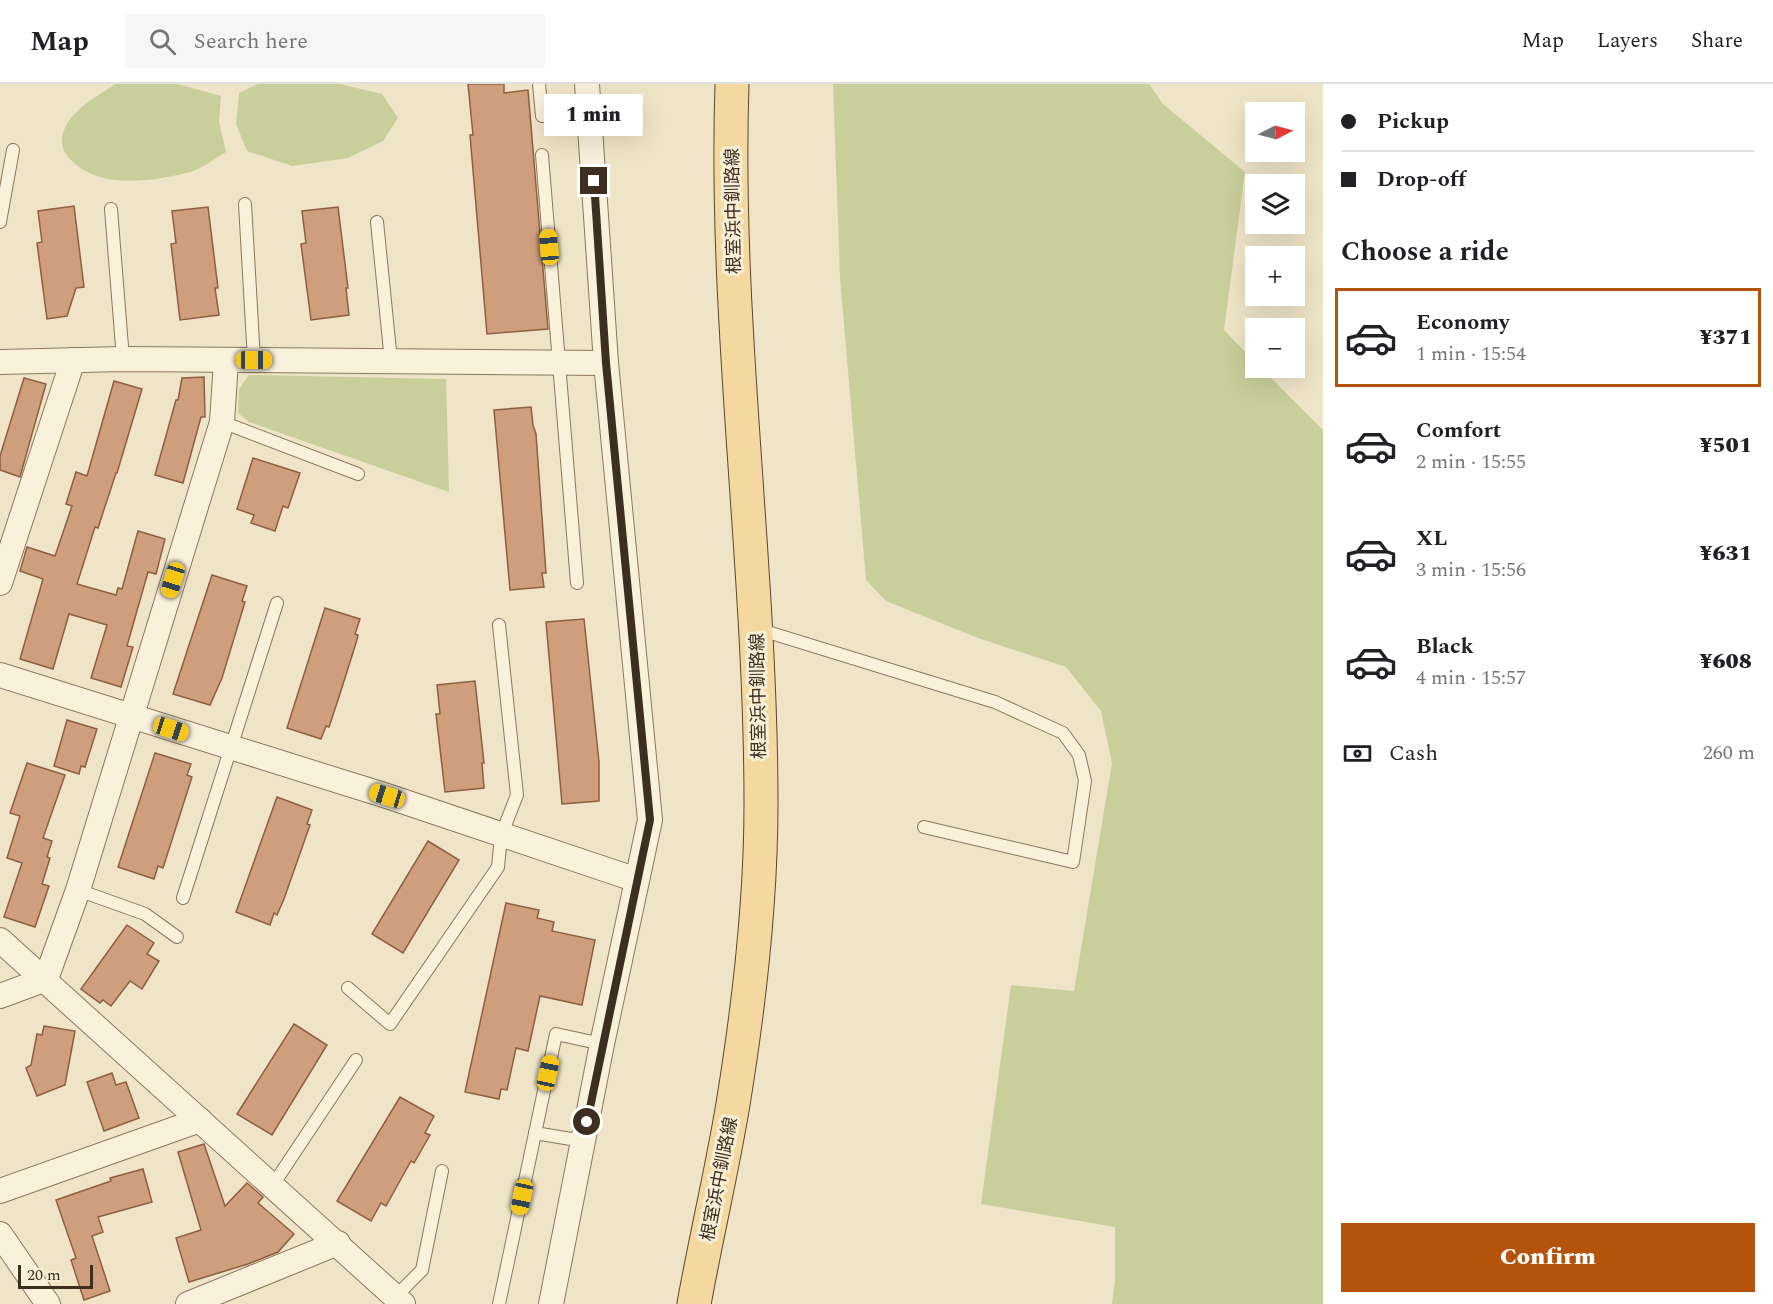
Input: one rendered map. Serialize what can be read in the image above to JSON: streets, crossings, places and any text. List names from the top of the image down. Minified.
{"streets":{"main road":["根室浜中釧路線"]},"scale_bar":"20 m","north":"right","page":{"header":"Map","search":"Search here","nav":["Map","Layers","Share"],"banner":["Pickup","Drop-off"],"bubble":"1 min","map_buttons":["+","−"],"heading":"Choose a ride","list":[{"name":"Economy","note":"1 min · 15:54","value":"¥371"},{"name":"Comfort","note":"2 min · 15:55","value":"¥501"},{"name":"XL","note":"3 min · 15:56","value":"¥631"},{"name":"Black","note":"4 min · 15:57","value":"¥608"}],"pay":["Cash","260 m"],"buttons":"Confirm","scale":"20 m"}}
